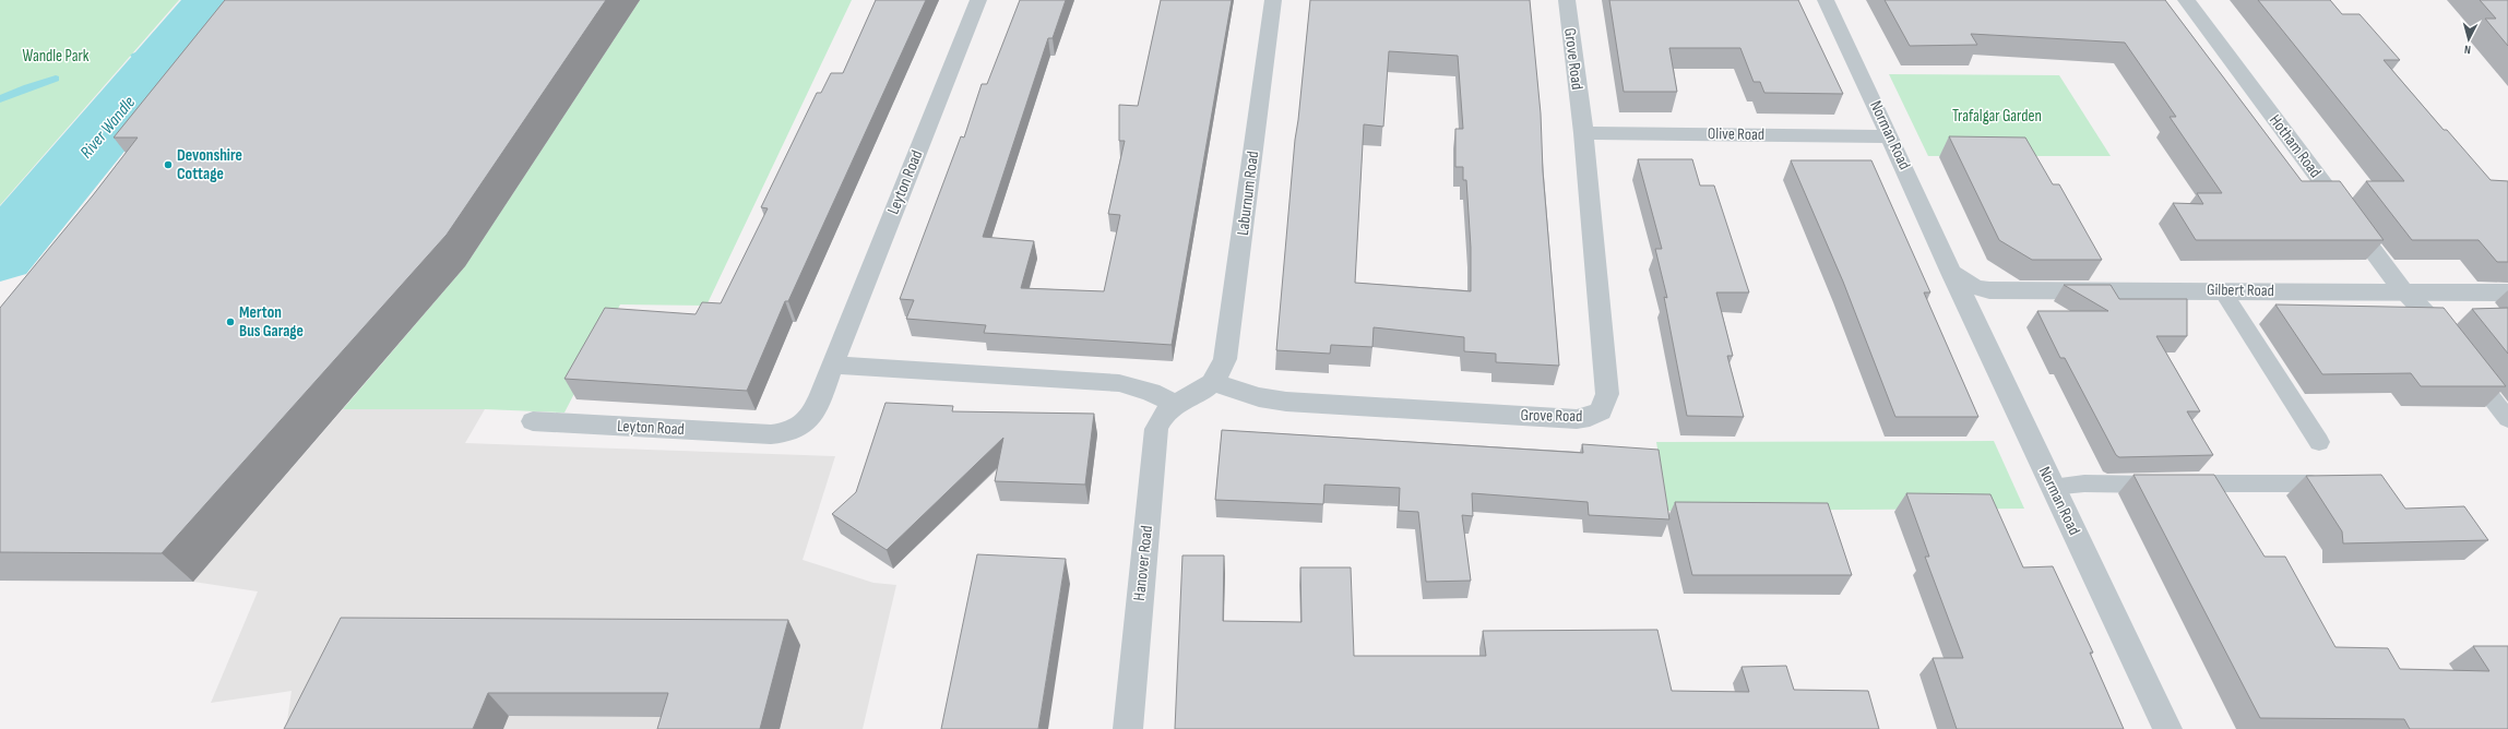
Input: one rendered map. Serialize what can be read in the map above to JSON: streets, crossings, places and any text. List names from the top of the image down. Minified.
{"streets":{"street":["Grove Road","Olive Road","Norman Road","Hotham Road","Leyton Road","Laburnum Road","Gilbert Road","Hanover Road"]},"crossings":[["Grove Road","Olive Road"],["Grove Road","Laburnum Road"],["Olive Road","Norman Road"],["Norman Road","Gilbert Road"],["Hotham Road","Gilbert Road"]],"water":["River Wandle"],"parks":["Wandle Park","Trafalgar Garden"],"places":["Devonshire Cottage","Merton Bus Garage"],"north":"bottom"}
